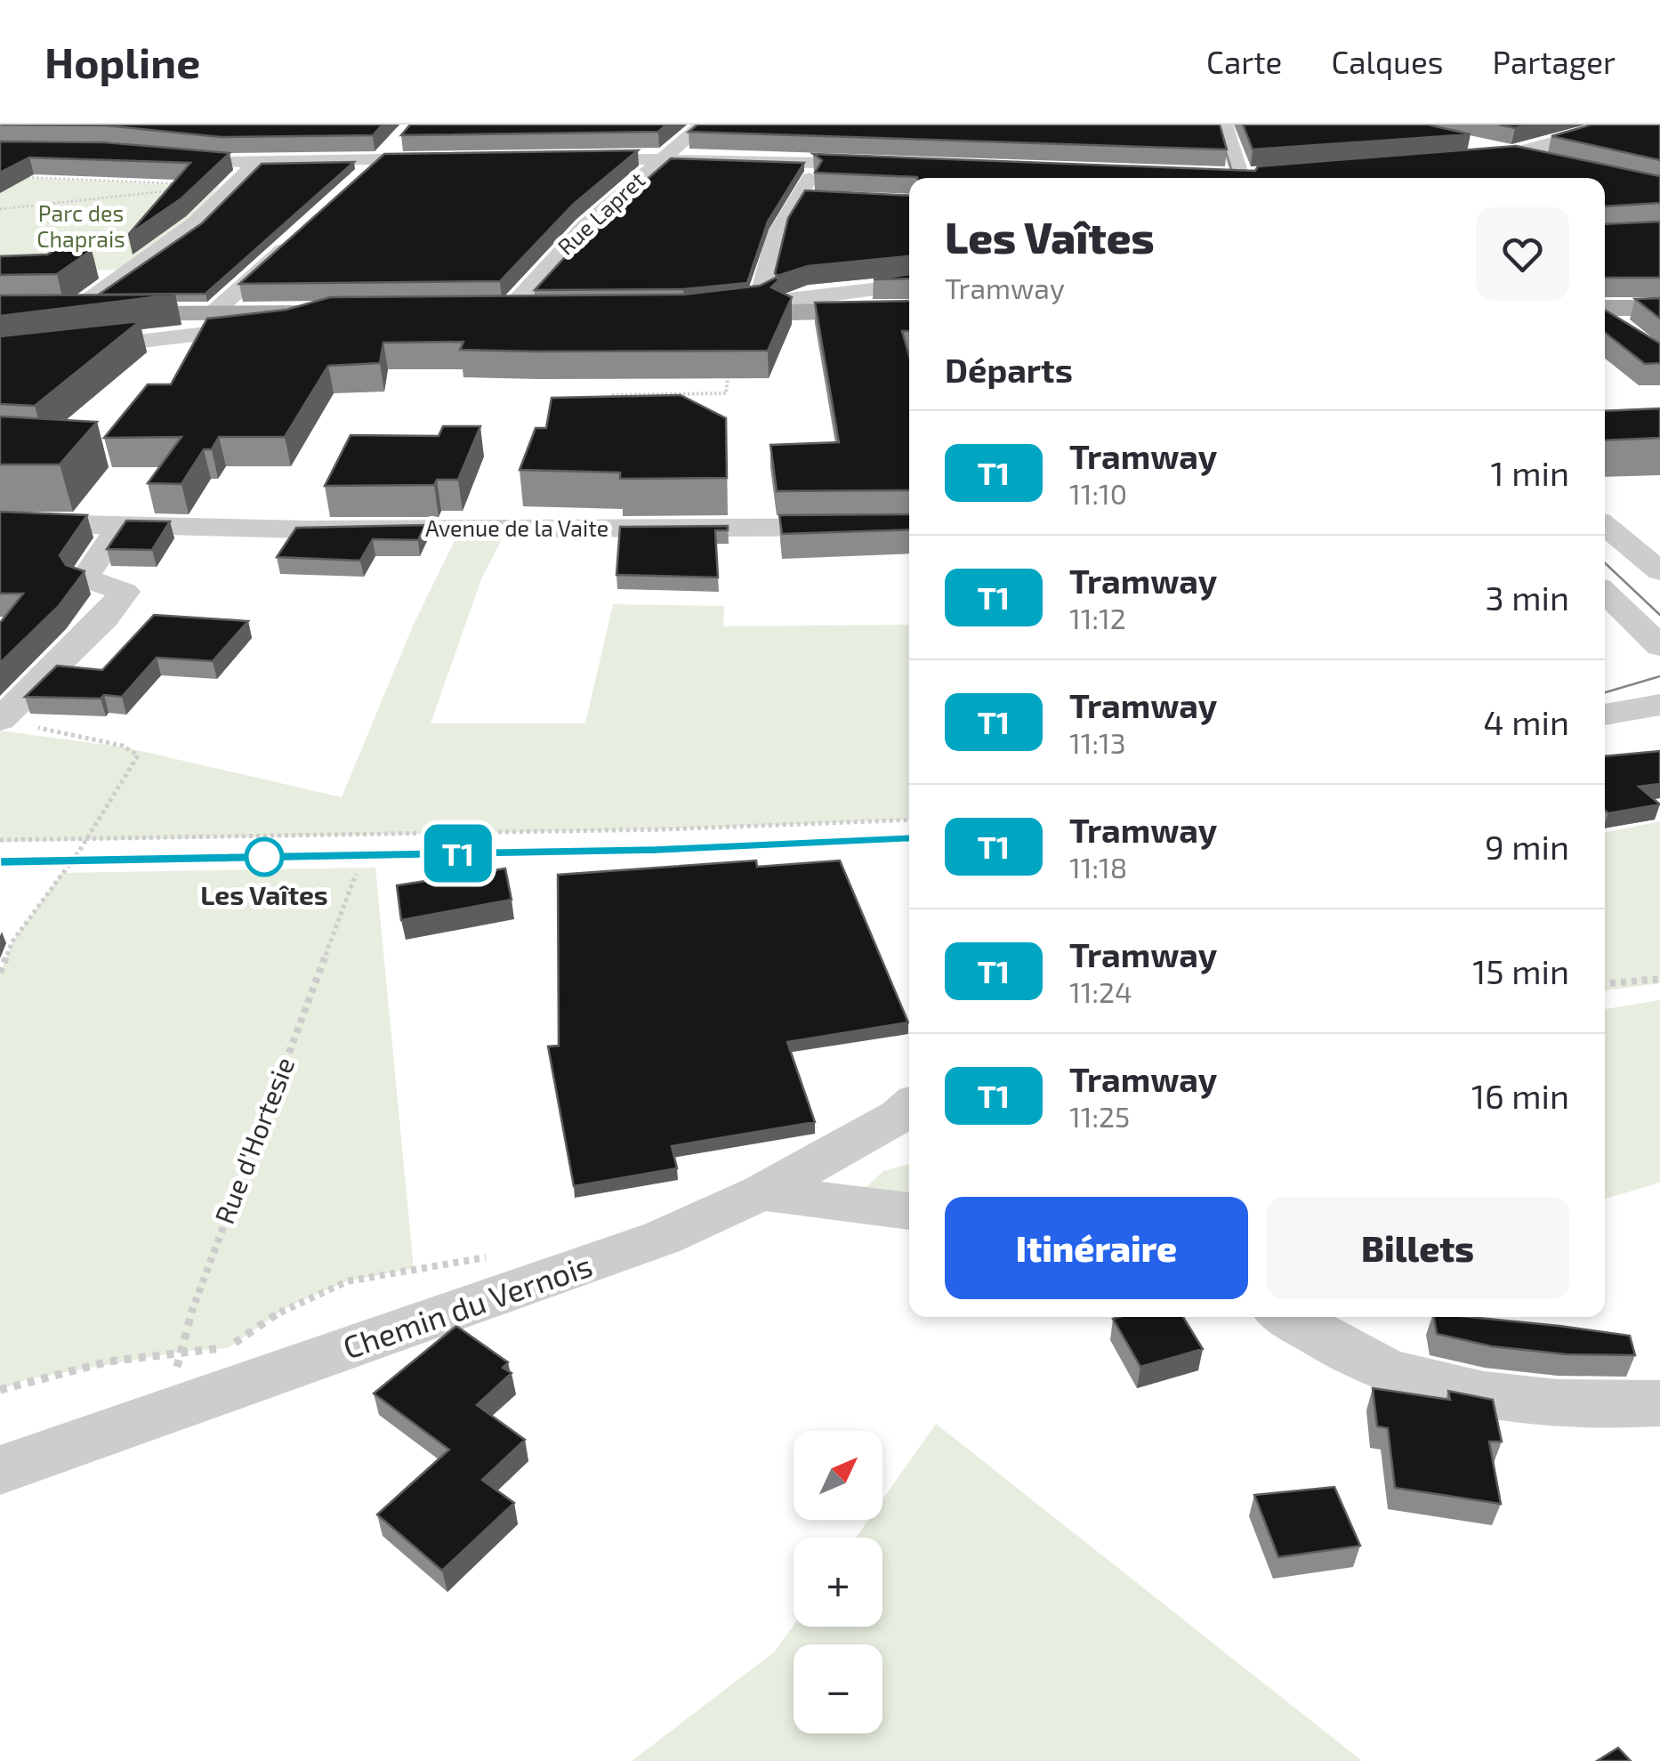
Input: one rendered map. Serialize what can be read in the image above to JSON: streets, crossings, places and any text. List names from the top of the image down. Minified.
{"streets":{"street":["Rue Lapret","Avenue de la Vaite","Chemin du Vernois"],"path":["Rue d'Hortesie"]},"crossings":[["Rue d'Hortesie","Chemin du Vernois"]],"parks":["Parc des Chaprais"],"places":["Les Vaîtes"],"lines":["tram line T1"],"north":"top right","page":{"header":"Hopline","nav":["Carte","Calques","Partager"],"on_map":"T1","heading":[["Les Vaîtes","Tramway"],"Départs"],"list":[{"mark":"T1","name":"Tramway","note":"11:10","value":"1 min"},{"mark":"T1","name":"Tramway","note":"11:12","value":"3 min"},{"mark":"T1","name":"Tramway","note":"11:13","value":"4 min"},{"mark":"T1","name":"Tramway","note":"11:18","value":"9 min"},{"mark":"T1","name":"Tramway","note":"11:24","value":"15 min"},{"mark":"T1","name":"Tramway","note":"11:25","value":"16 min"}],"buttons":["Itinéraire","Billets"],"map_buttons":["+","−"]}}
